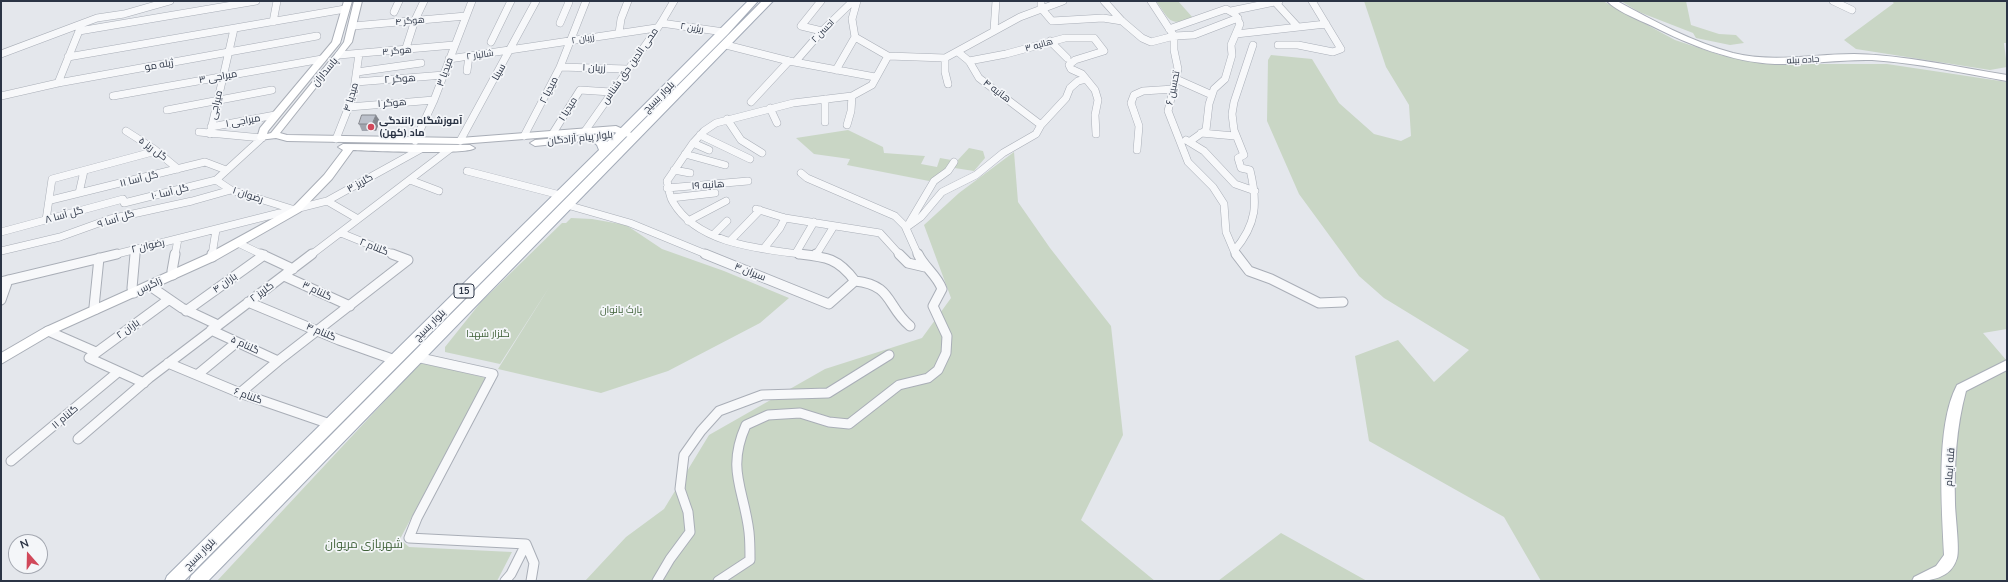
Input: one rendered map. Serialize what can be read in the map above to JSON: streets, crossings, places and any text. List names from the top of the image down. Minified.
{"streets":{"main road":["جاده بیله","پاسداران","بلوار بسیج","بلوار پیام آزادگان","زاگرس","15","قله ایمام"],"street":["هوگر ۴","ریژین ۲","احسن ۲","زریان ۲","هانیه ۳","هوگر ۳","شالیار ۲","ژیله مو","محی الدین حق شناس","زریان ۱","میدیا ۳","سینا","میراجی ۳","هوگر ۲","تحسین ۶","میدیا ۲","هانیه ۴","میدیا ۴","هوگر ۱","میراجی","میدیا ۱","میراجی ۱","گل ریز ۵","گل آسا ۱۱","گلریز ۳","هانیه ۱۹","گل آسا ۱۰","رضوان ۱","گل آسا ۸","گل آسا ۹","رضوان ۲","گلنام ۲","سیران ۴","باران ۴","گلنام ۳","گلریز ۲","باران ۲","گلنام ۴","گلنام ۵","گلنام ۶","گلنام ۱۱"]},"crossings":[["هوگر ۴","پاسداران"],["هوگر ۴","میدیا ۳"],["ریژین ۲","احسن ۲"],["ریژین ۲","محی الدین حق شناس"],["ریژین ۲","بلوار بسیج"],["زریان ۲","شالیار ۲"],["زریان ۲","محی الدین حق شناس"],["زریان ۲","سینا"],["زریان ۲","میدیا ۲"],["هانیه ۳","هانیه ۴"],["هوگر ۳","پاسداران"],["هوگر ۳","میدیا ۳"],["هوگر ۳","میدیا ۴"],["شالیار ۲","میدیا ۳"],["شالیار ۲","سینا"],["ژیله مو","میراجی"],["محی الدین حق شناس","زریان ۱"],["محی الدین حق شناس","میدیا ۱"],["محی الدین حق شناس","بلوار پیام آزادگان"],["زریان ۱","میدیا ۲"],["پاسداران","بلوار پیام آزادگان"],["میدیا ۳","هوگر ۲"],["میدیا ۳","هوگر ۱"],["میدیا ۳","بلوار پیام آزادگان"],["میدیا ۳","گلریز ۳"],["سینا","بلوار پیام آزادگان"],["میراجی ۳","میراجی"],["هوگر ۲","میدیا ۴"],["میدیا ۲","بلوار پیام آزادگان"],["میدیا ۴","هوگر ۱"],["میدیا ۴","بلوار پیام آزادگان"],["بلوار بسیج","بلوار پیام آزادگان"],["بلوار بسیج","سیران ۴"],["بلوار بسیج","گلنام ۴"],["بلوار بسیج","گلنام ۶"],["میراجی","میراجی ۱"],["میدیا ۱","بلوار پیام آزادگان"],["بلوار پیام آزادگان","گلریز ۳"],["بلوار پیام آزادگان","زاگرس"],["بلوار پیام آزادگان","گلریز ۲"],["گل ریز ۵","گل آسا ۱۱"],["گلریز ۳","رضوان ۱"],["گلریز ۳","رضوان ۲"],["گلریز ۳","زاگرس"],["گل آسا ۱۰","رضوان ۱"],["گل آسا ۱۰","گل آسا ۸"],["رضوان ۱","گل آسا ۹"],["رضوان ۱","رضوان ۲"],["رضوان ۱","زاگرس"],["رضوان ۲","زاگرس"],["گلنام ۲","گلنام ۳"],["گلنام ۲","گلریز ۲"],["گلنام ۳","گلریز ۲"],["گلریز ۲","گلنام ۴"],["گلریز ۲","گلنام ۵"],["گلریز ۲","گلنام ۶"],["باران ۲","گلنام ۱۱"]],"parks":["پارک بانوان","گلزار شهدا","شهربازی مریوان"],"places":["آموزشگاه رانندگی ماد (کهن)"],"north":"top"}
